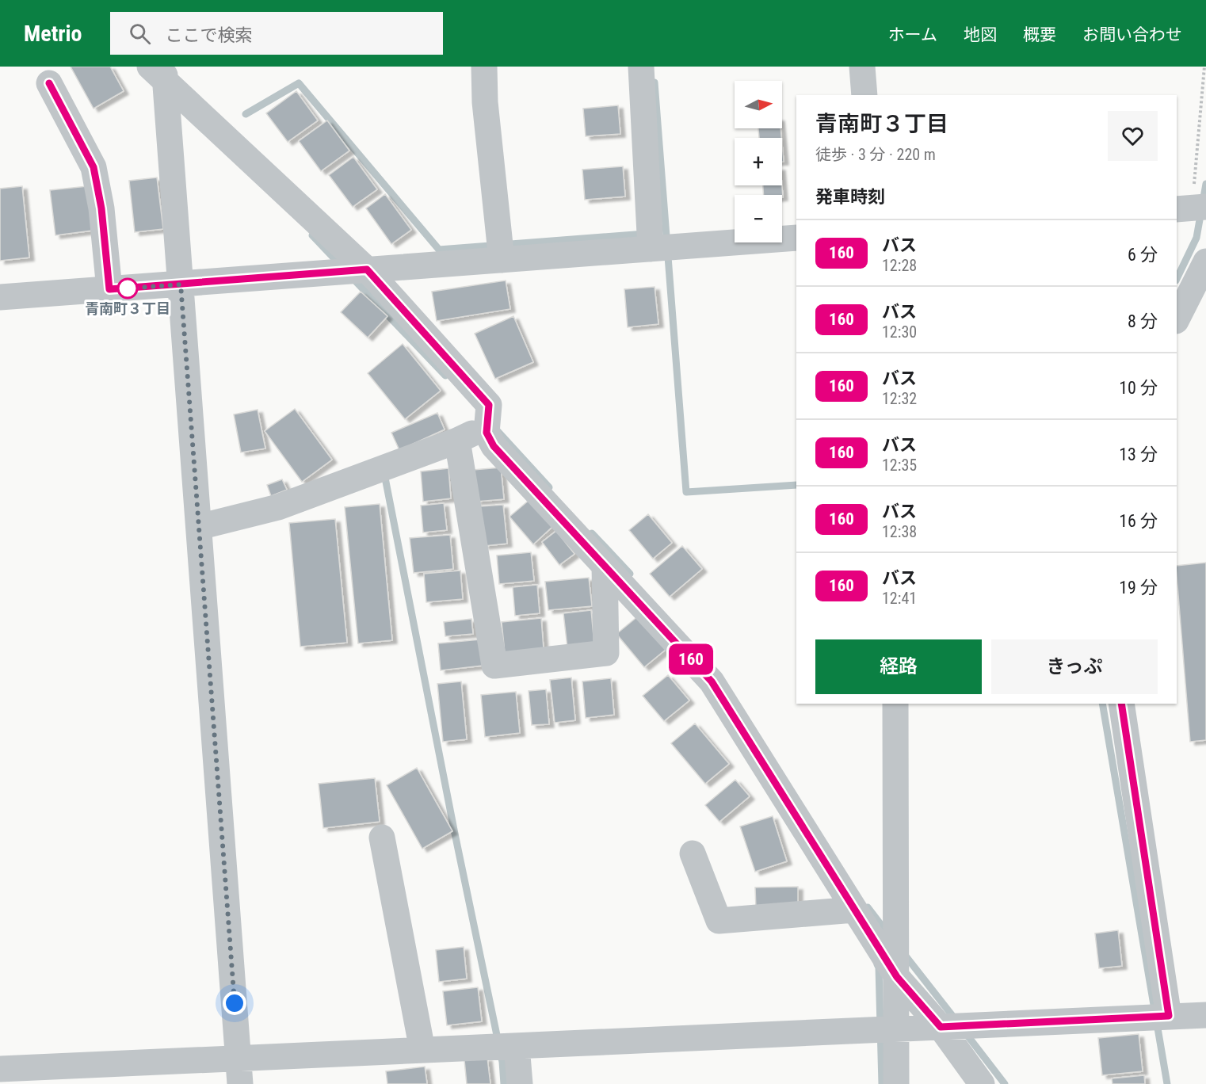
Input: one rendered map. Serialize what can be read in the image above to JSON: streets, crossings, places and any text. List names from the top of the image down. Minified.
{"places":["青南町３丁目"],"lines":["bus line 160"],"north":"right","page":{"header":"Metrio","search":"ここで検索","nav":["ホーム","地図","概要","お問い合わせ"],"on_map":"160","map_buttons":["+","−"],"heading":[["青南町３丁目","徒歩 · 3 分 · 220 m"],"発車時刻"],"list":[{"mark":"160","name":"バス","note":"12:28","value":"6 分"},{"mark":"160","name":"バス","note":"12:30","value":"8 分"},{"mark":"160","name":"バス","note":"12:32","value":"10 分"},{"mark":"160","name":"バス","note":"12:35","value":"13 分"},{"mark":"160","name":"バス","note":"12:38","value":"16 分"},{"mark":"160","name":"バス","note":"12:41","value":"19 分"}],"buttons":["経路","きっぷ"]}}
